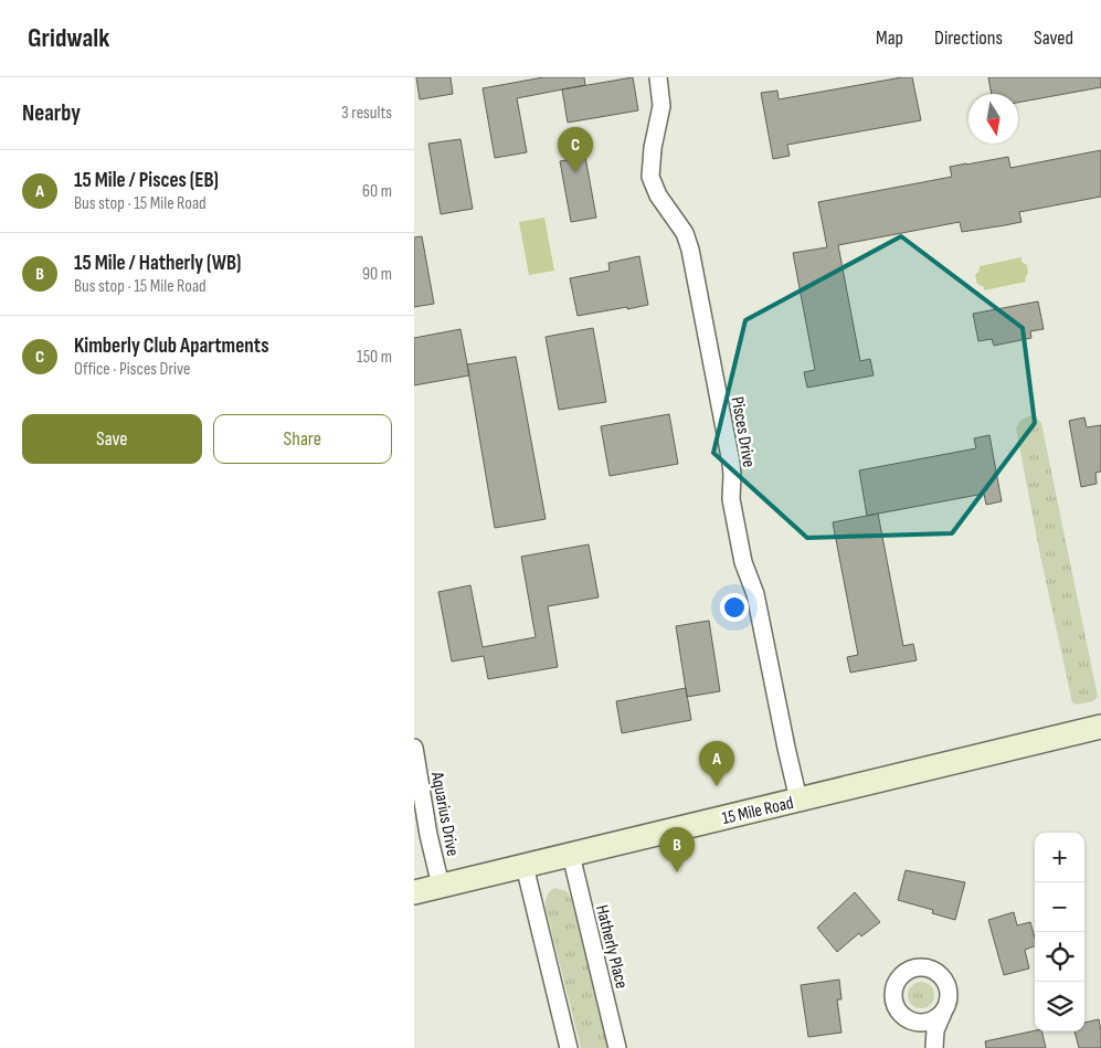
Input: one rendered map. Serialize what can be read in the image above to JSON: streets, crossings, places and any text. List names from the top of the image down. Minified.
{"streets":{"main road":["15 Mile Road"],"street":["Pisces Drive","Aquarius Drive","Hatherly Place"]},"crossings":[["Pisces Drive","15 Mile Road"],["15 Mile Road","Aquarius Drive"],["15 Mile Road","Hatherly Place"]],"north":"bottom","page":{"header":"Gridwalk","nav":["Map","Directions","Saved"],"heading":["Nearby","3 results"],"pins":["C","A","B"],"list":[{"mark":"A","name":"15 Mile / Pisces (EB)","note":"Bus stop · 15 Mile Road","value":"60 m"},{"mark":"B","name":"15 Mile / Hatherly (WB)","note":"Bus stop · 15 Mile Road","value":"90 m"},{"mark":"C","name":"Kimberly Club Apartments","note":"Office · Pisces Drive","value":"150 m"}],"buttons":["Save","Share"],"map_buttons":["+","−"]}}
